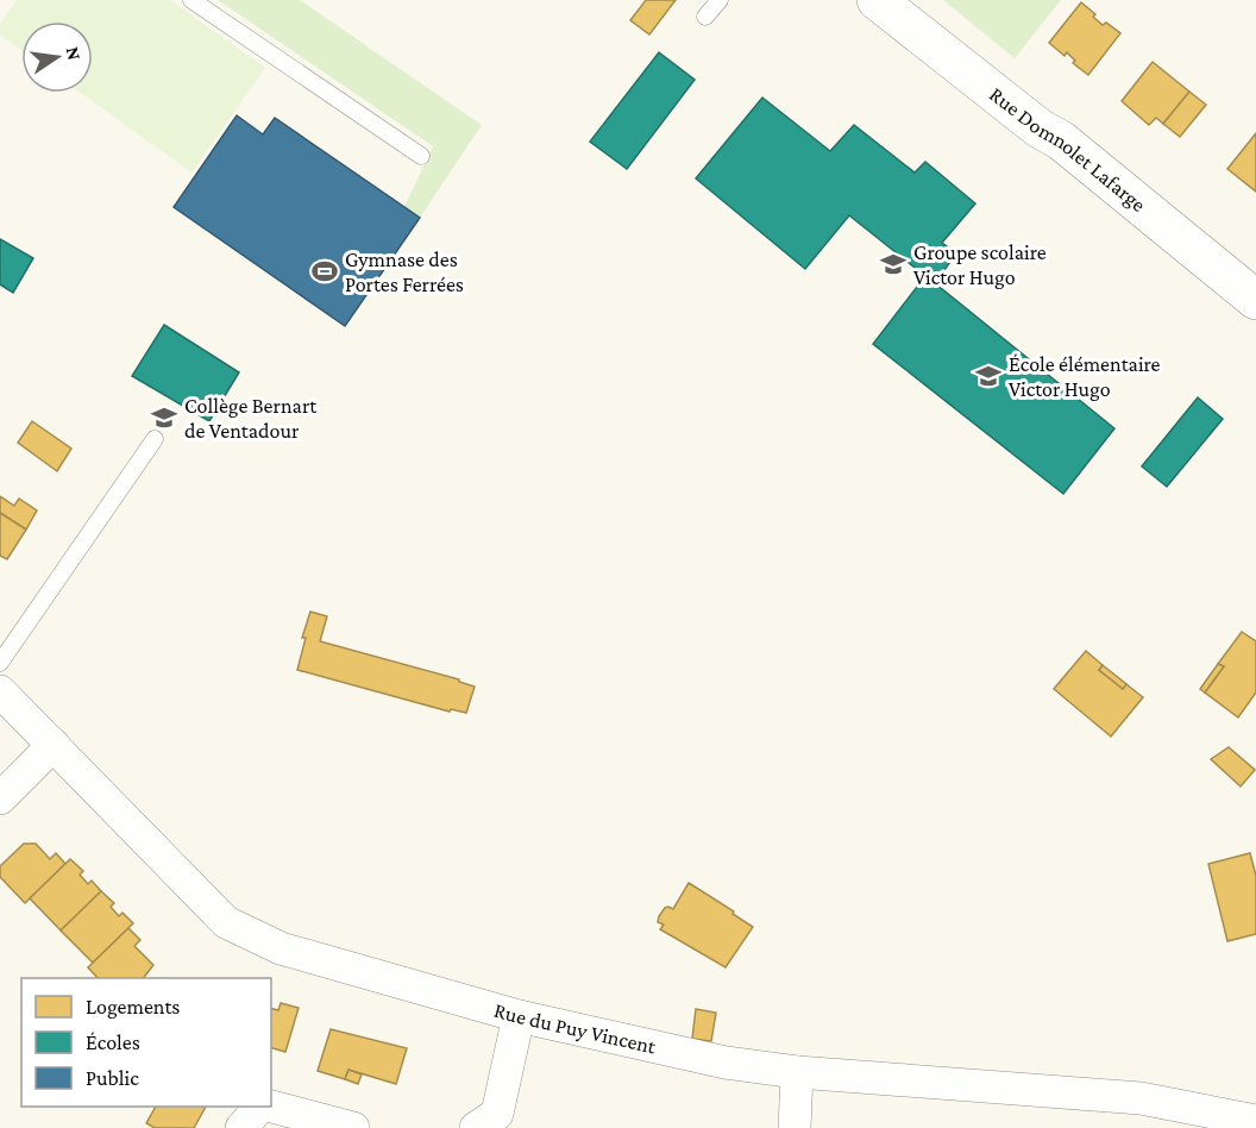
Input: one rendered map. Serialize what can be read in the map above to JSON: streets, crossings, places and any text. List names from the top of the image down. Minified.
{"streets":{"street":["Rue Domnolet Lafarge","Rue du Puy Vincent"]},"places":{"school or university":["Groupe scolaire Victor Hugo","École élémentaire Victor Hugo","Collège Bernart de Ventadour"],"sports":["Gymnase des Portes Ferrées"]},"legend":["Logements","Écoles","Public"],"north":"right"}
